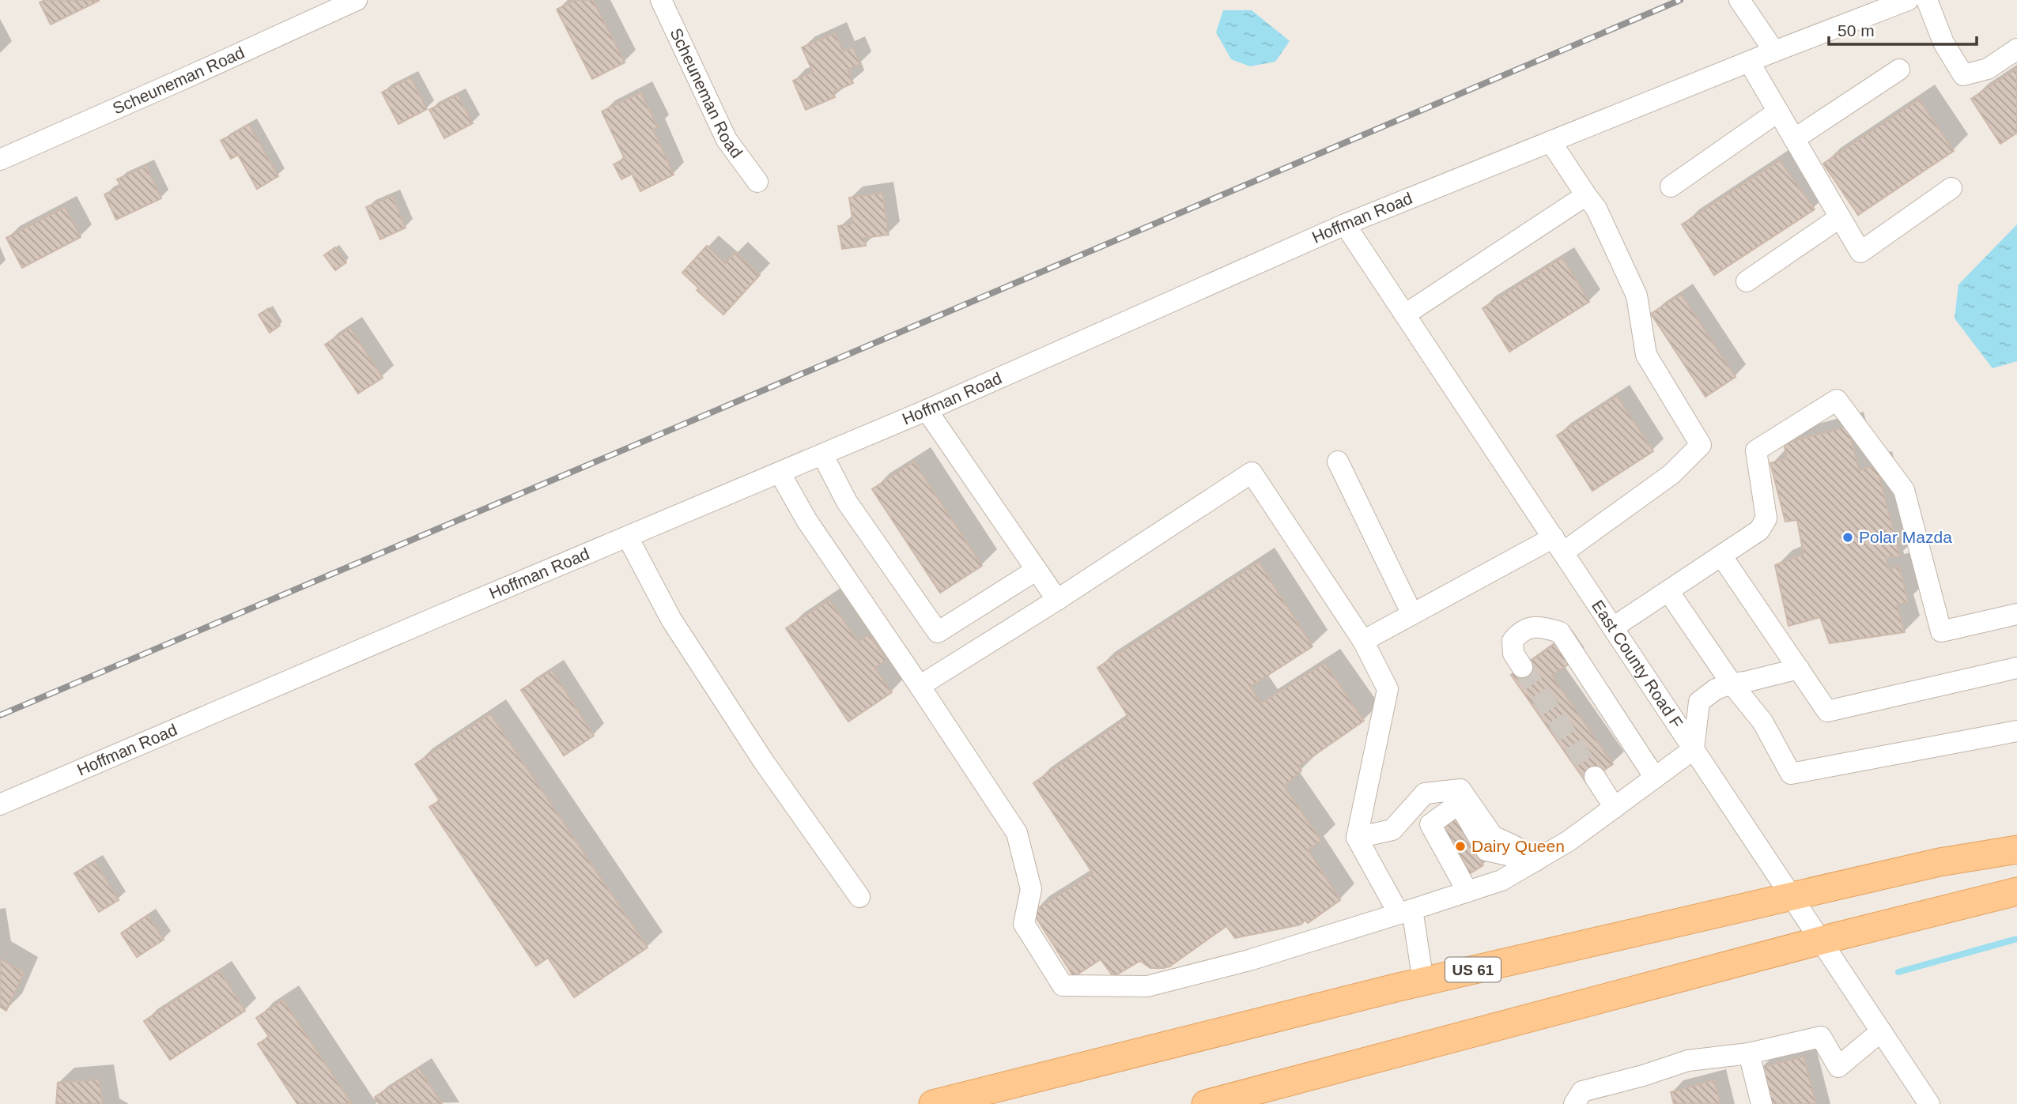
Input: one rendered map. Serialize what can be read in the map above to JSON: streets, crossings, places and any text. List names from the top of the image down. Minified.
{"streets":{"main road":["US 61"],"street":["Scheuneman Road","Hoffman Road","East County Road F"]},"crossings":[["Hoffman Road","East County Road F"],["East County Road F","US 61"]],"places":["Polar Mazda","Dairy Queen"],"scale_bar":"50 m"}
